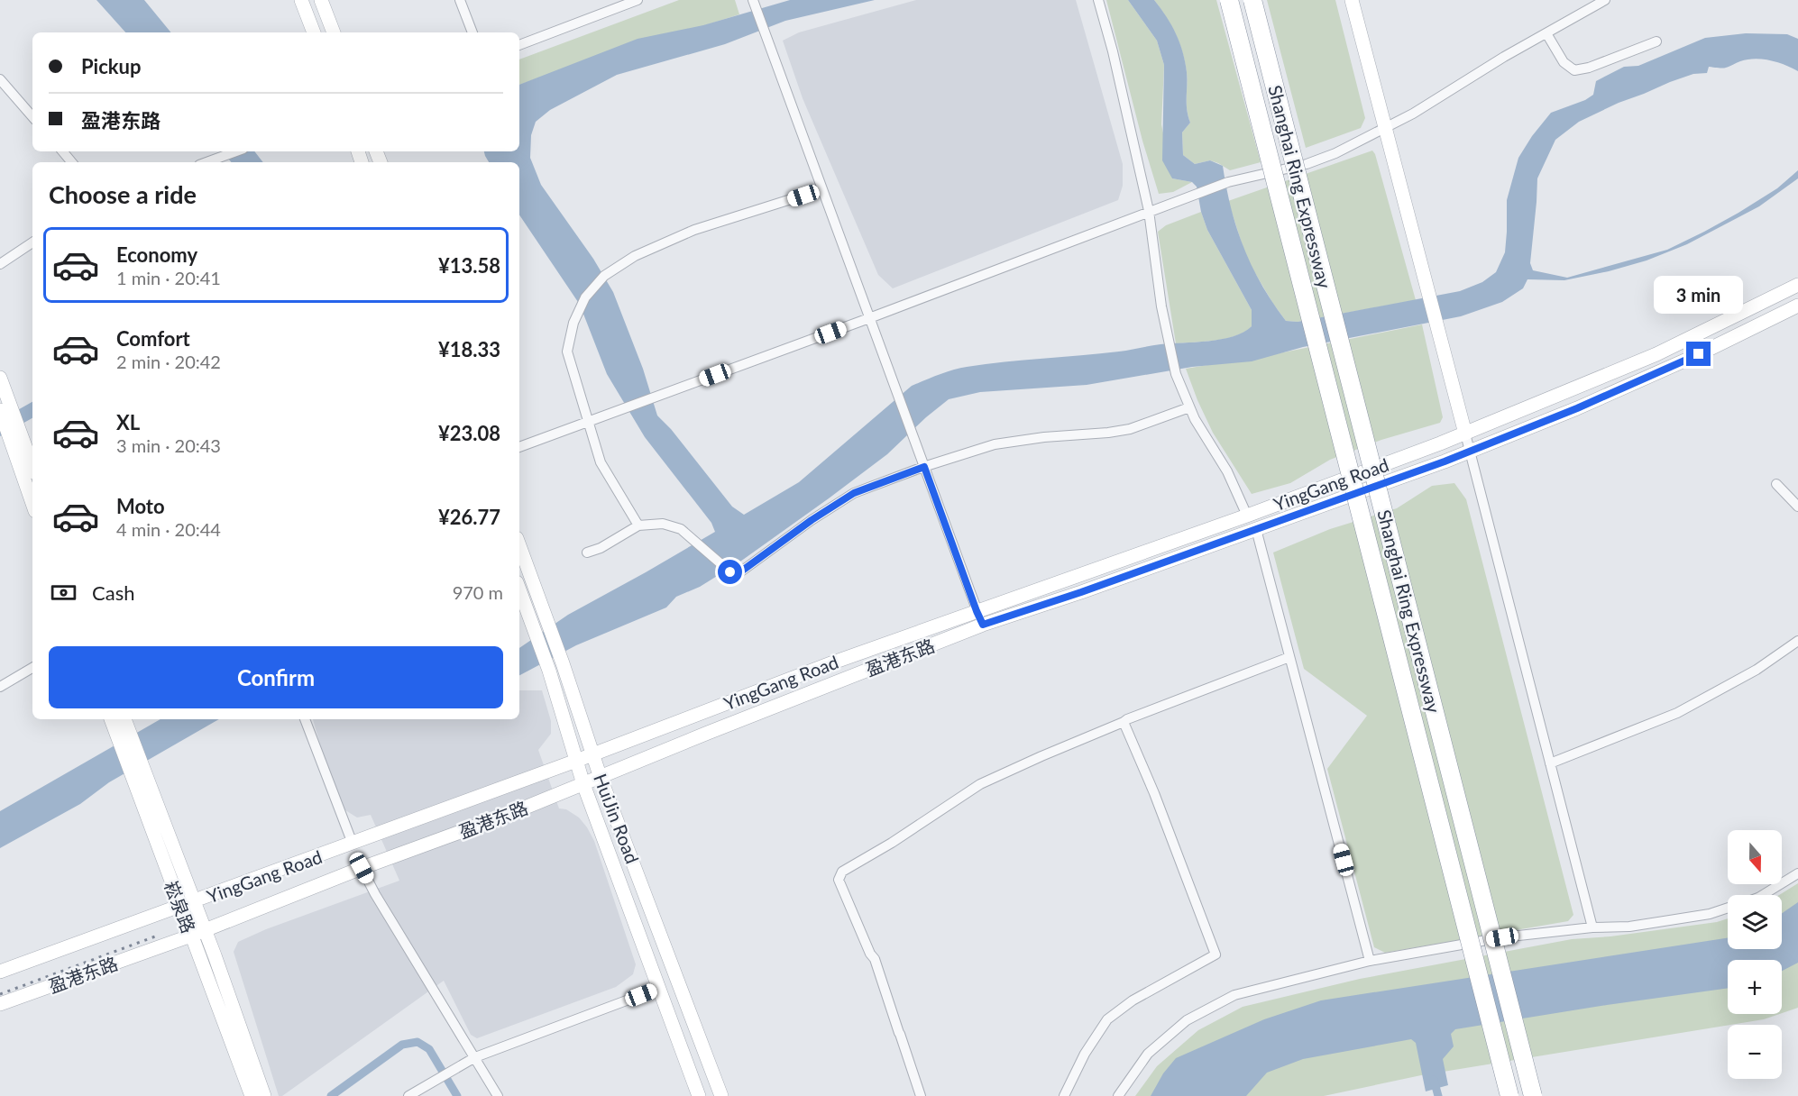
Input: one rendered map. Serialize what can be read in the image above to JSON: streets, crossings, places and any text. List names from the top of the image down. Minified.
{"streets":{"highway":["Shanghai Ring Expressway"],"main road":["YingGang Road","盈港东路","HuiJin Road","崧泉路"]},"crossings":[["YingGang Road","HuiJin Road"],["YingGang Road","崧泉路"],["盈港东路","HuiJin Road"],["盈港东路","崧泉路"]],"north":"bottom","page":{"banner":["Pickup","盈港东路"],"heading":"Choose a ride","list":[{"name":"Economy","note":"1 min · 20:41","value":"¥13.58"},{"name":"Comfort","note":"2 min · 20:42","value":"¥18.33"},{"name":"XL","note":"3 min · 20:43","value":"¥23.08"},{"name":"Moto","note":"4 min · 20:44","value":"¥26.77"}],"bubble":"3 min","pay":["Cash","970 m"],"buttons":"Confirm","map_buttons":["+","−"]}}
